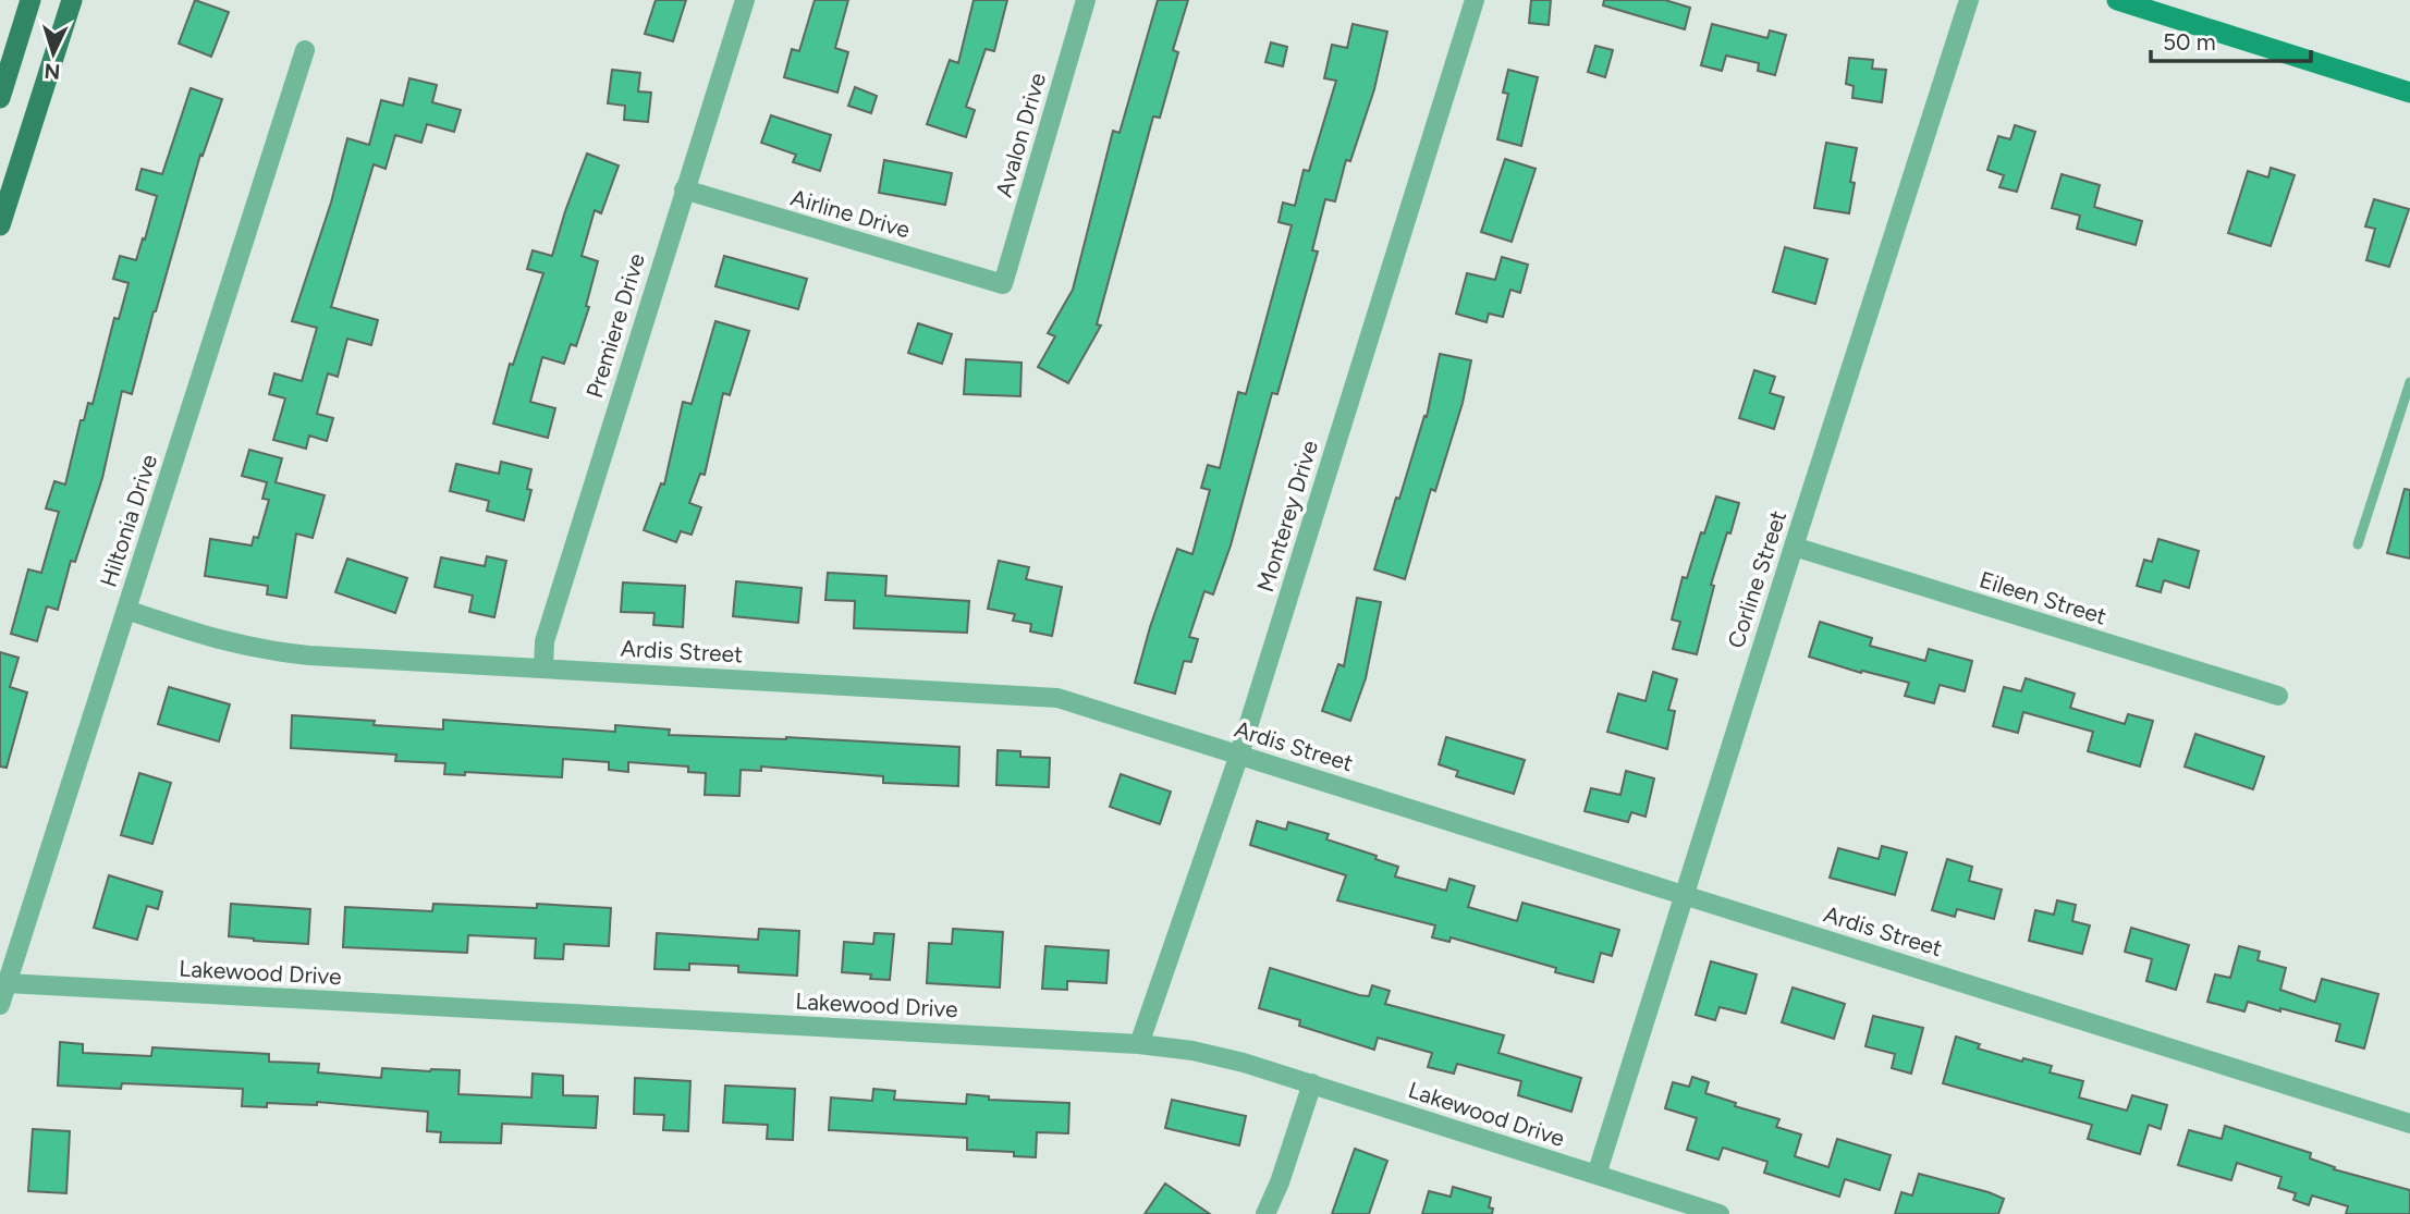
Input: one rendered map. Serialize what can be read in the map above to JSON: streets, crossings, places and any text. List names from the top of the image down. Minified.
{"streets":{"street":["Avalon Drive","Airline Drive","Premiere Drive","Monterey Drive","Hiltonia Drive","Corline Street","Eileen Street","Ardis Street","Lakewood Drive"]},"crossings":[["Avalon Drive","Airline Drive"],["Airline Drive","Premiere Drive"],["Premiere Drive","Ardis Street"],["Monterey Drive","Ardis Street"],["Monterey Drive","Lakewood Drive"],["Hiltonia Drive","Ardis Street"],["Hiltonia Drive","Lakewood Drive"],["Corline Street","Eileen Street"],["Corline Street","Ardis Street"],["Corline Street","Lakewood Drive"]],"scale_bar":"50 m","north":"bottom"}
